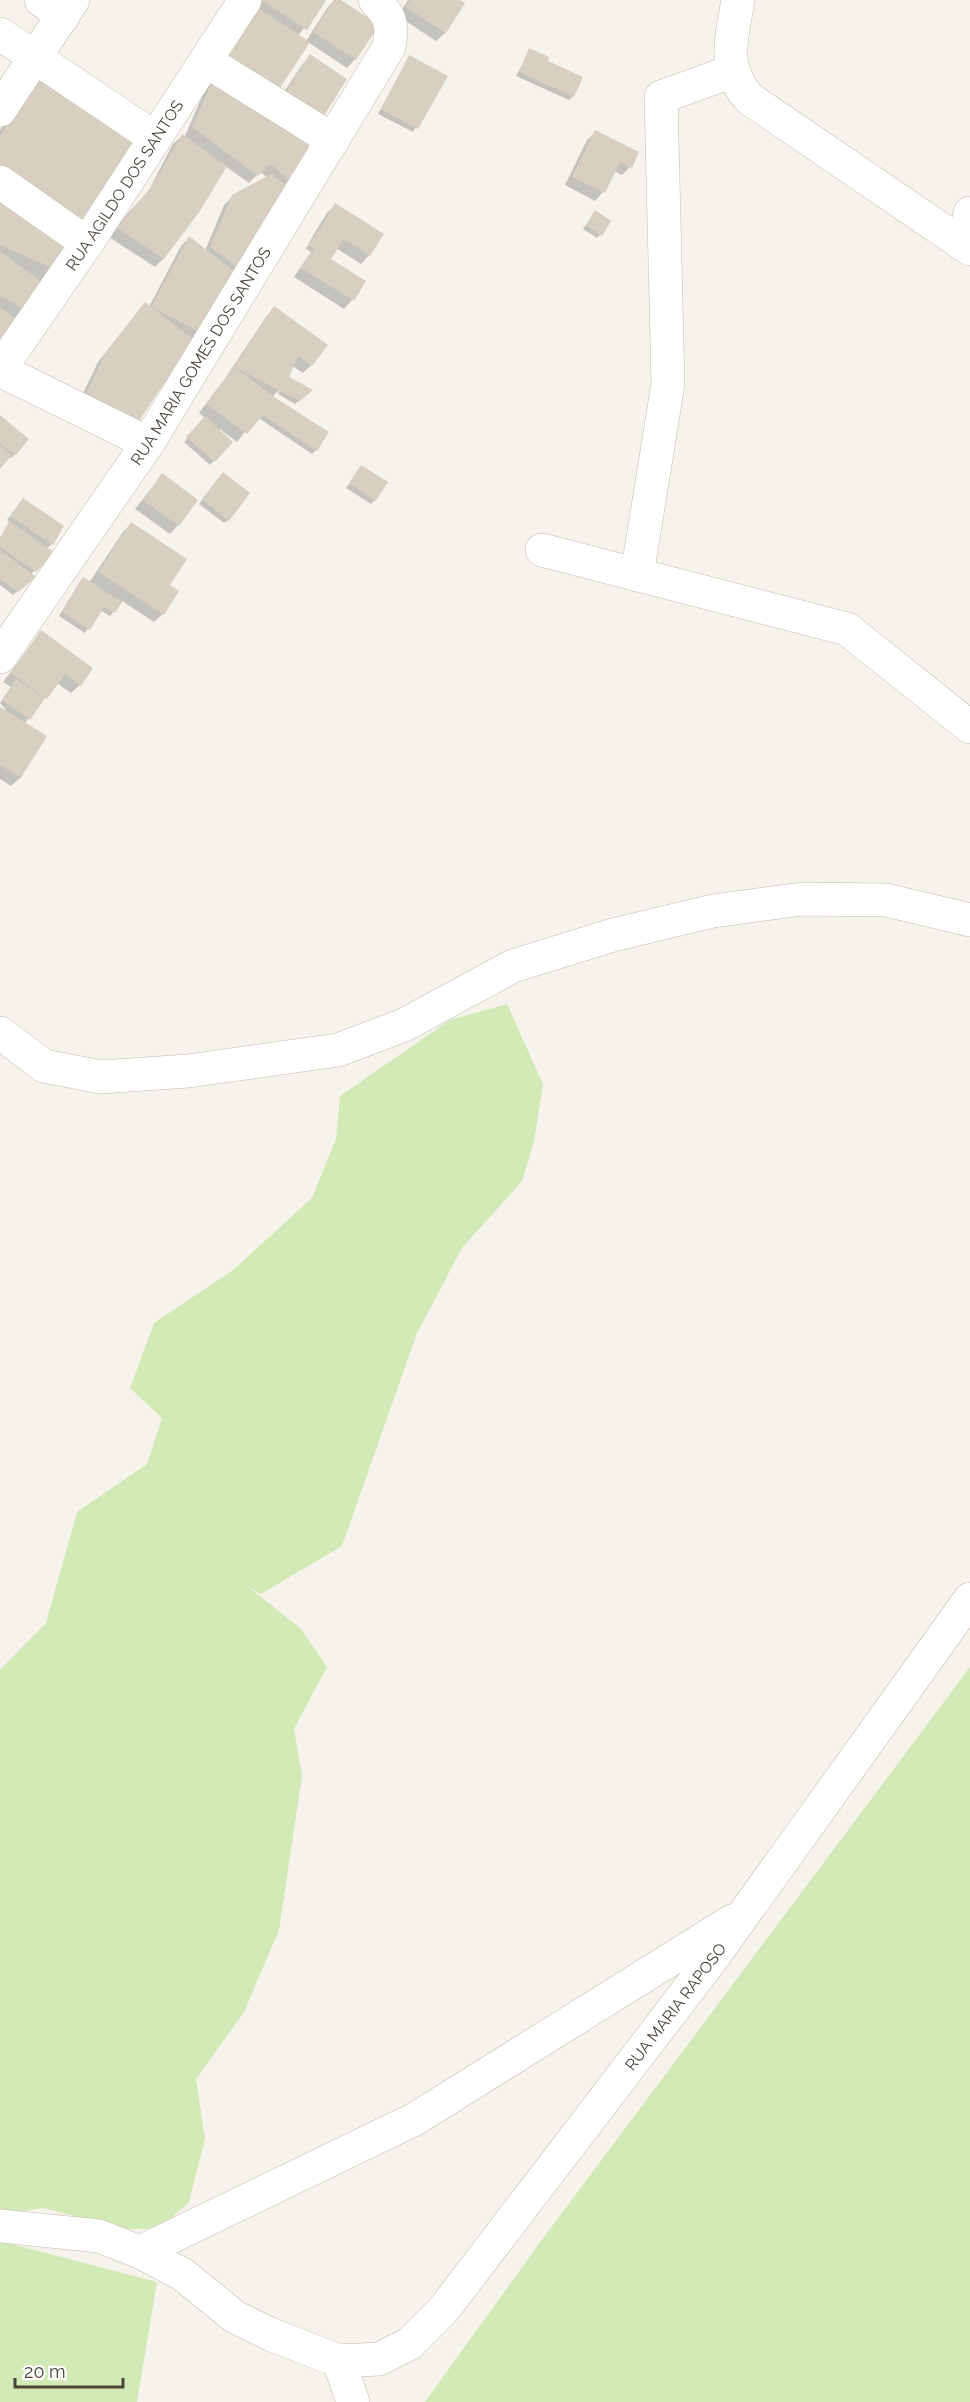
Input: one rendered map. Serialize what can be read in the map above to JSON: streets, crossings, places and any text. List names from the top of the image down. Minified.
{"streets":{"street":["RUA AGILDO DOS SANTOS","RUA MARIA GOMES DOS SANTOS","RUA MARIA RAPOSO"]},"scale_bar":"20 m"}
